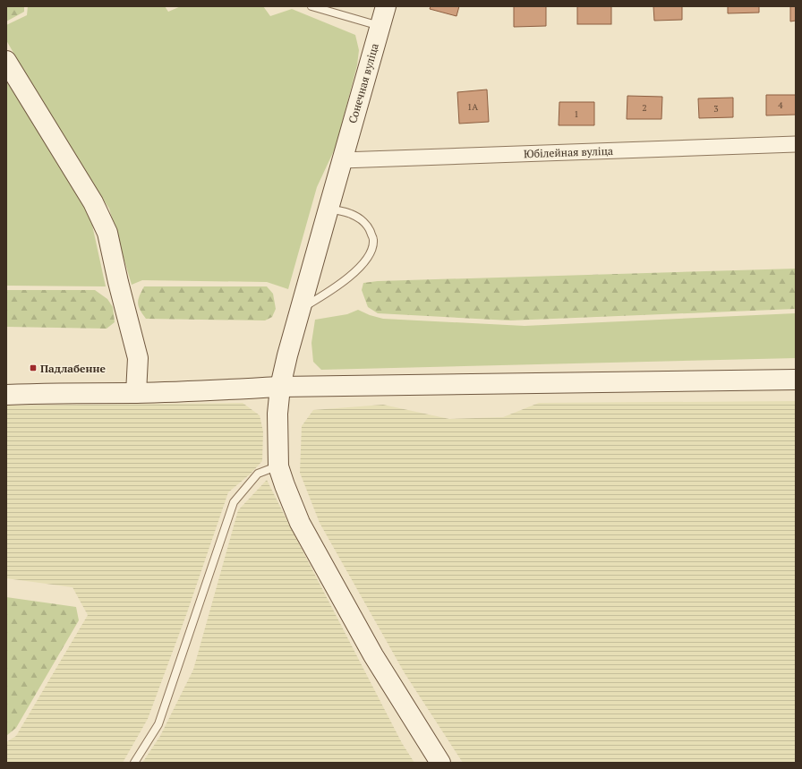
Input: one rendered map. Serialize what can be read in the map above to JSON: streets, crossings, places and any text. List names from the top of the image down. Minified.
{"streets":{"street":["Сонечная вуліца","Юбілейная вуліца"]},"crossings":[["Сонечная вуліца","Юбілейная вуліца"]],"places":{"transit":["Падлабенне"]},"house_numbers":["4","1А","2","3","1"]}
